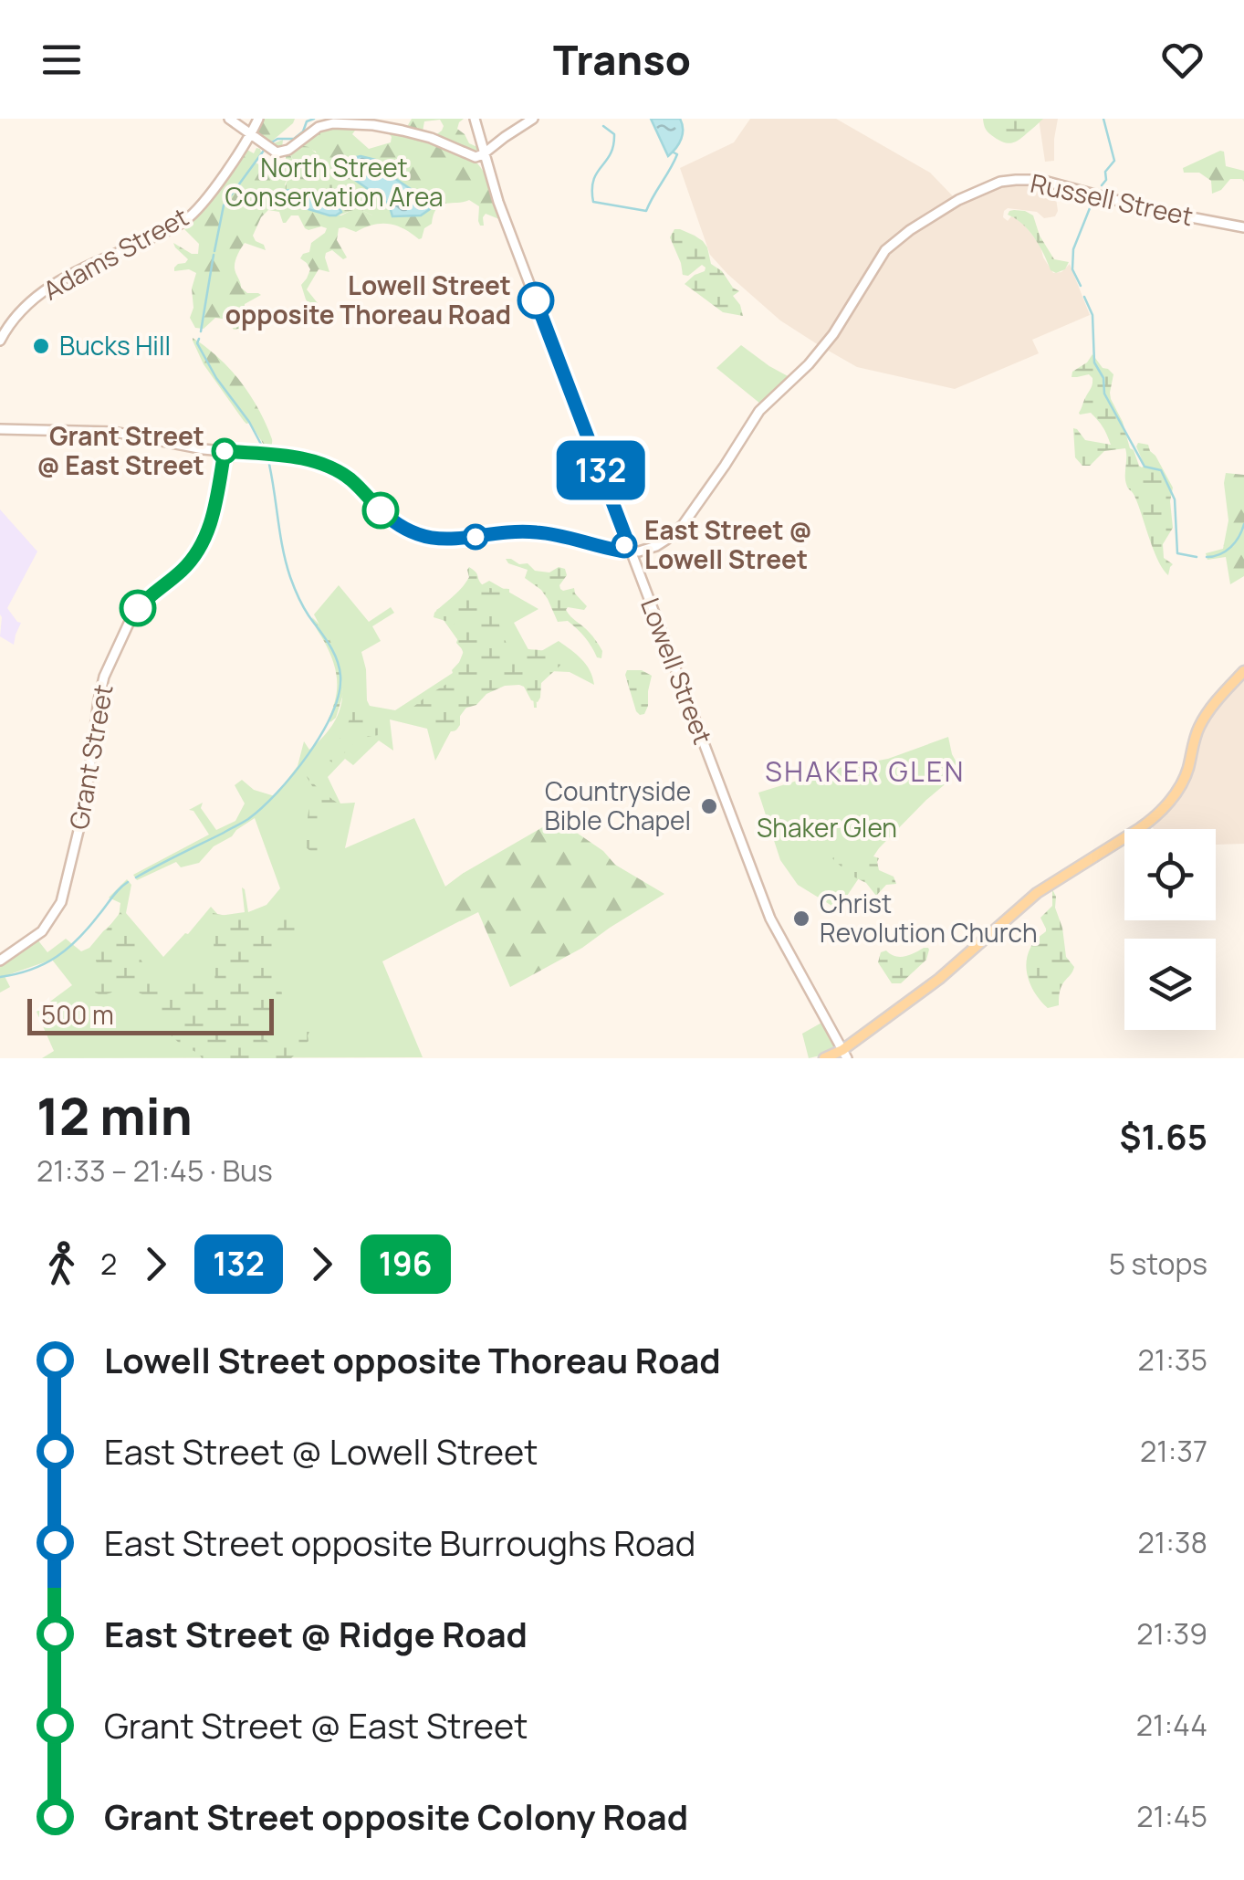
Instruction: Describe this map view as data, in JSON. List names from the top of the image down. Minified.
{"streets":{"street":["Russell Street","Adams Street","Lowell Street","Grant Street"]},"crossings":[["Russell Street","Lowell Street"]],"districts":["SHAKER GLEN"],"parks":["North Street Conservation Area","Shaker Glen"],"places":["Lowell Street opposite Thoreau Road","Bucks Hill","Grant Street @ East Street","East Street @ Lowell Street","Countryside Bible Chapel","Christ Revolution Church"],"lines":["bus line 132","bus line 196"],"scale_bar":"500 m","page":{"header":"Transo","on_map":"132","scale":"500 m","heading":["12 min","21:33 – 21:45 · Bus","$1.65"],"legs":["2","132","196","5 stops"],"list":[{"name":"Lowell Street opposite Thoreau Road","value":"21:35"},{"name":"East Street @ Lowell Street","value":"21:37"},{"name":"East Street opposite Burroughs Road","value":"21:38"},{"name":"East Street @ Ridge Road","value":"21:39"},{"name":"Grant Street @ East Street","value":"21:44"},{"name":"Grant Street opposite Colony Road","value":"21:45"}]}}
